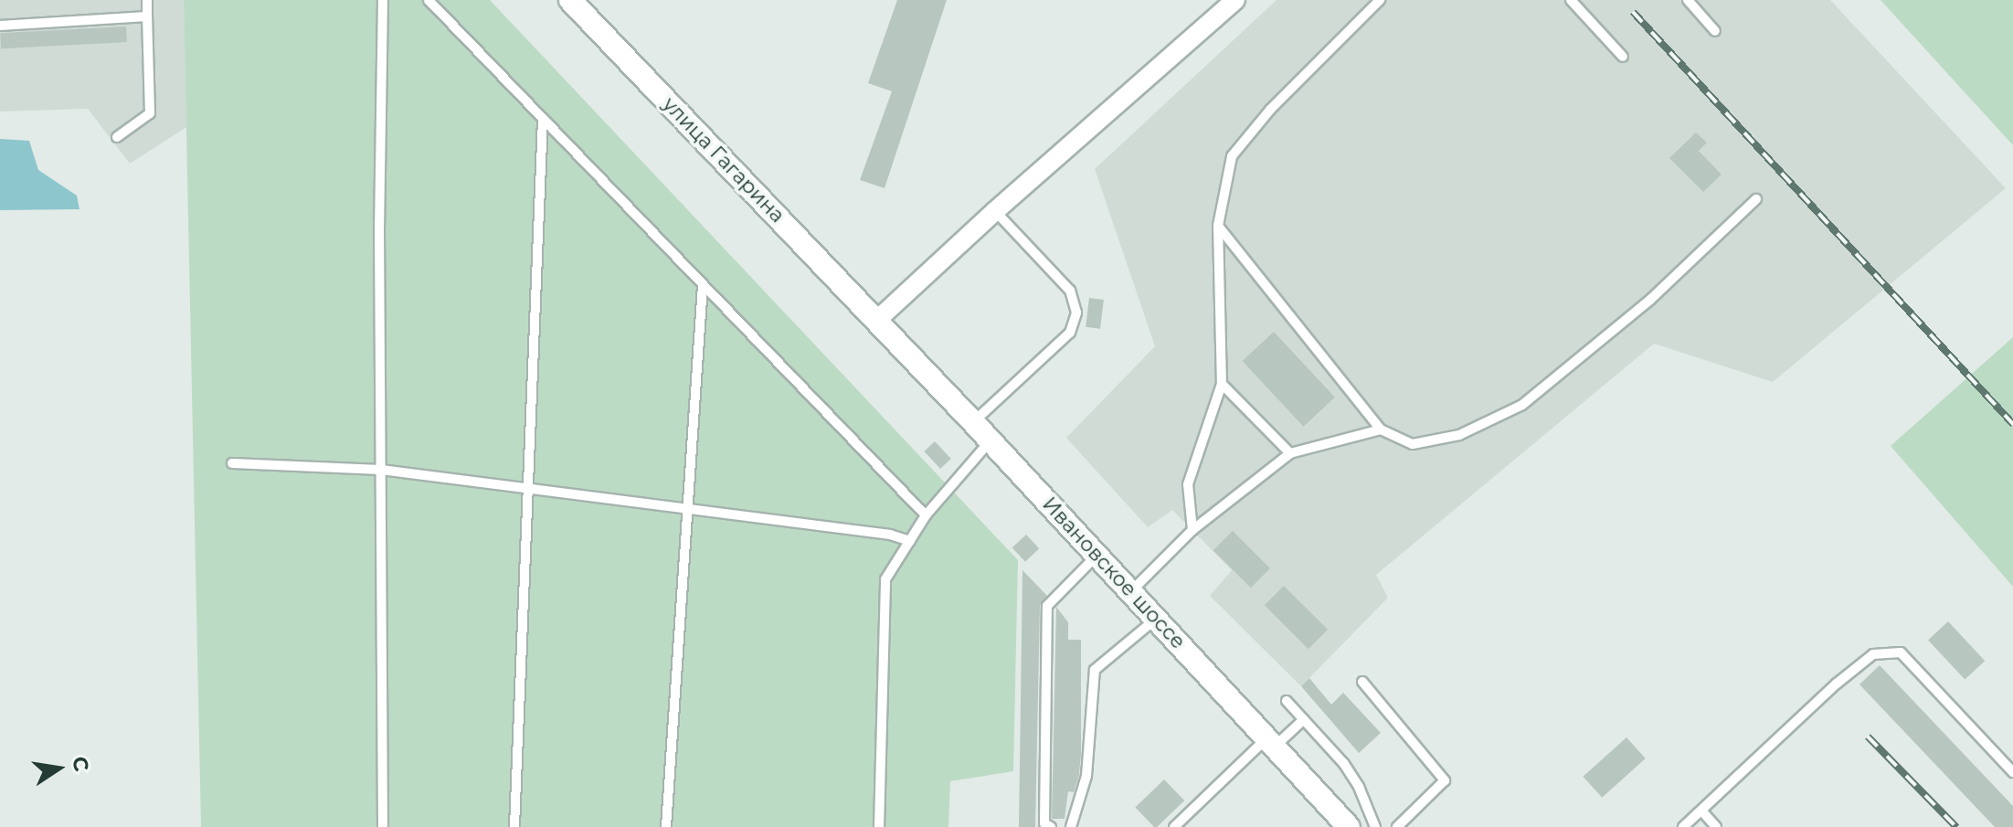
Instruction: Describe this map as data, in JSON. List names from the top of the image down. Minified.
{"streets":{"street":["улица Гагарина","Ивановское шоссе"]},"crossings":[["улица Гагарина","Ивановское шоссе"]],"north":"right"}
